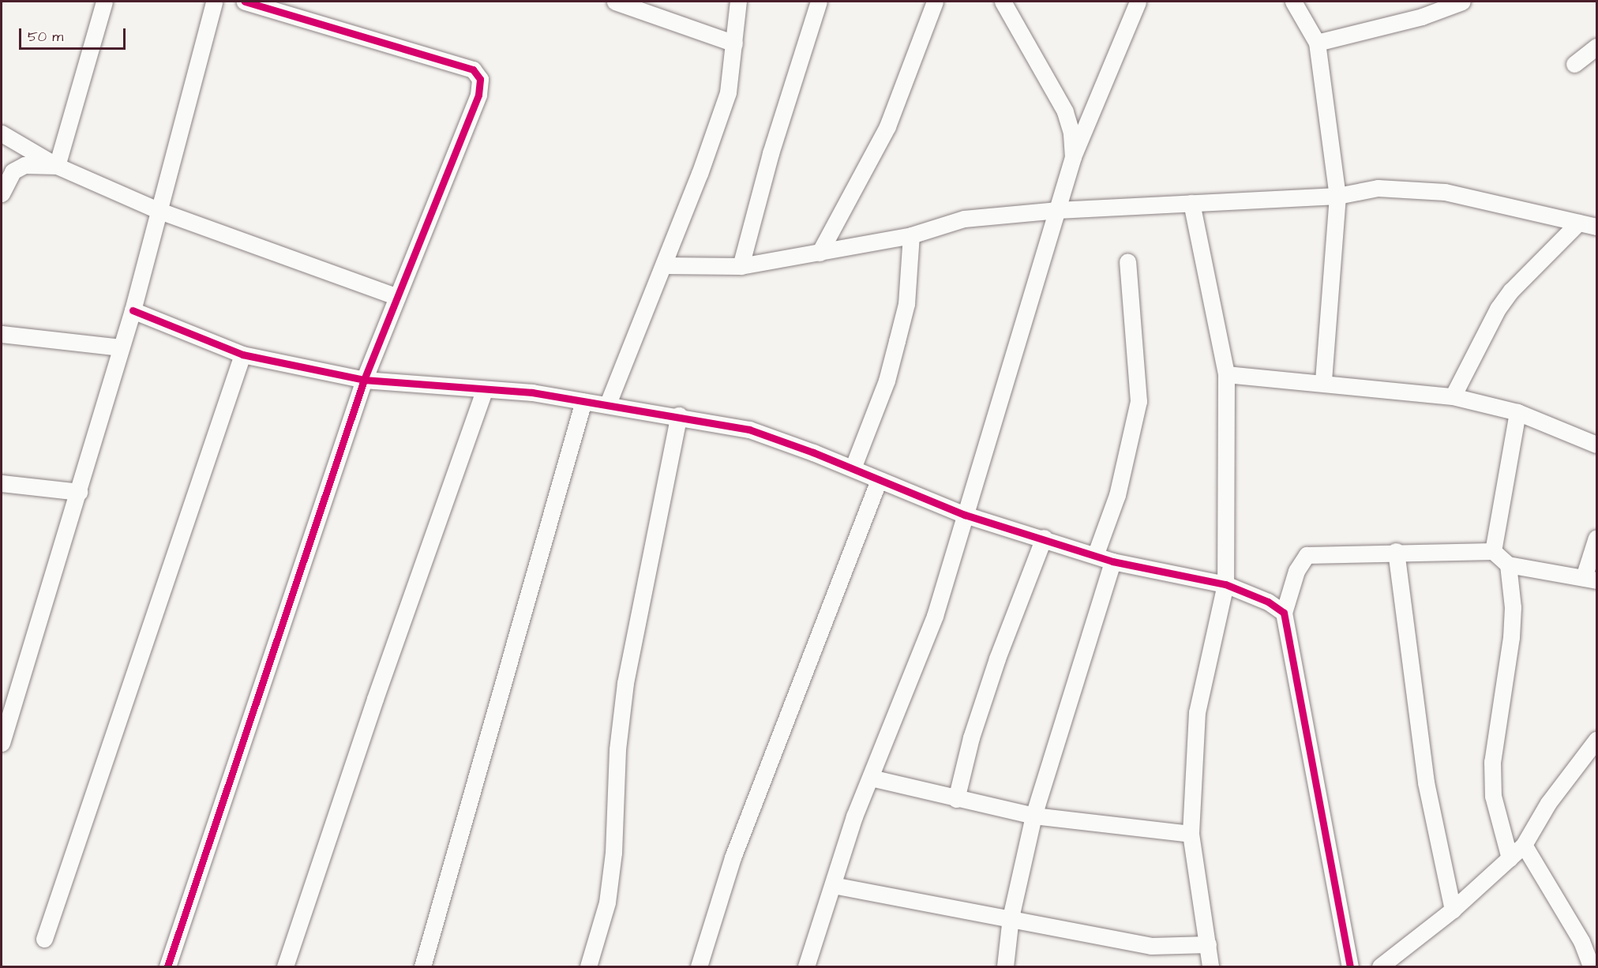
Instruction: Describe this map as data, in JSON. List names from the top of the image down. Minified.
{"scale_bar":"50 m"}
